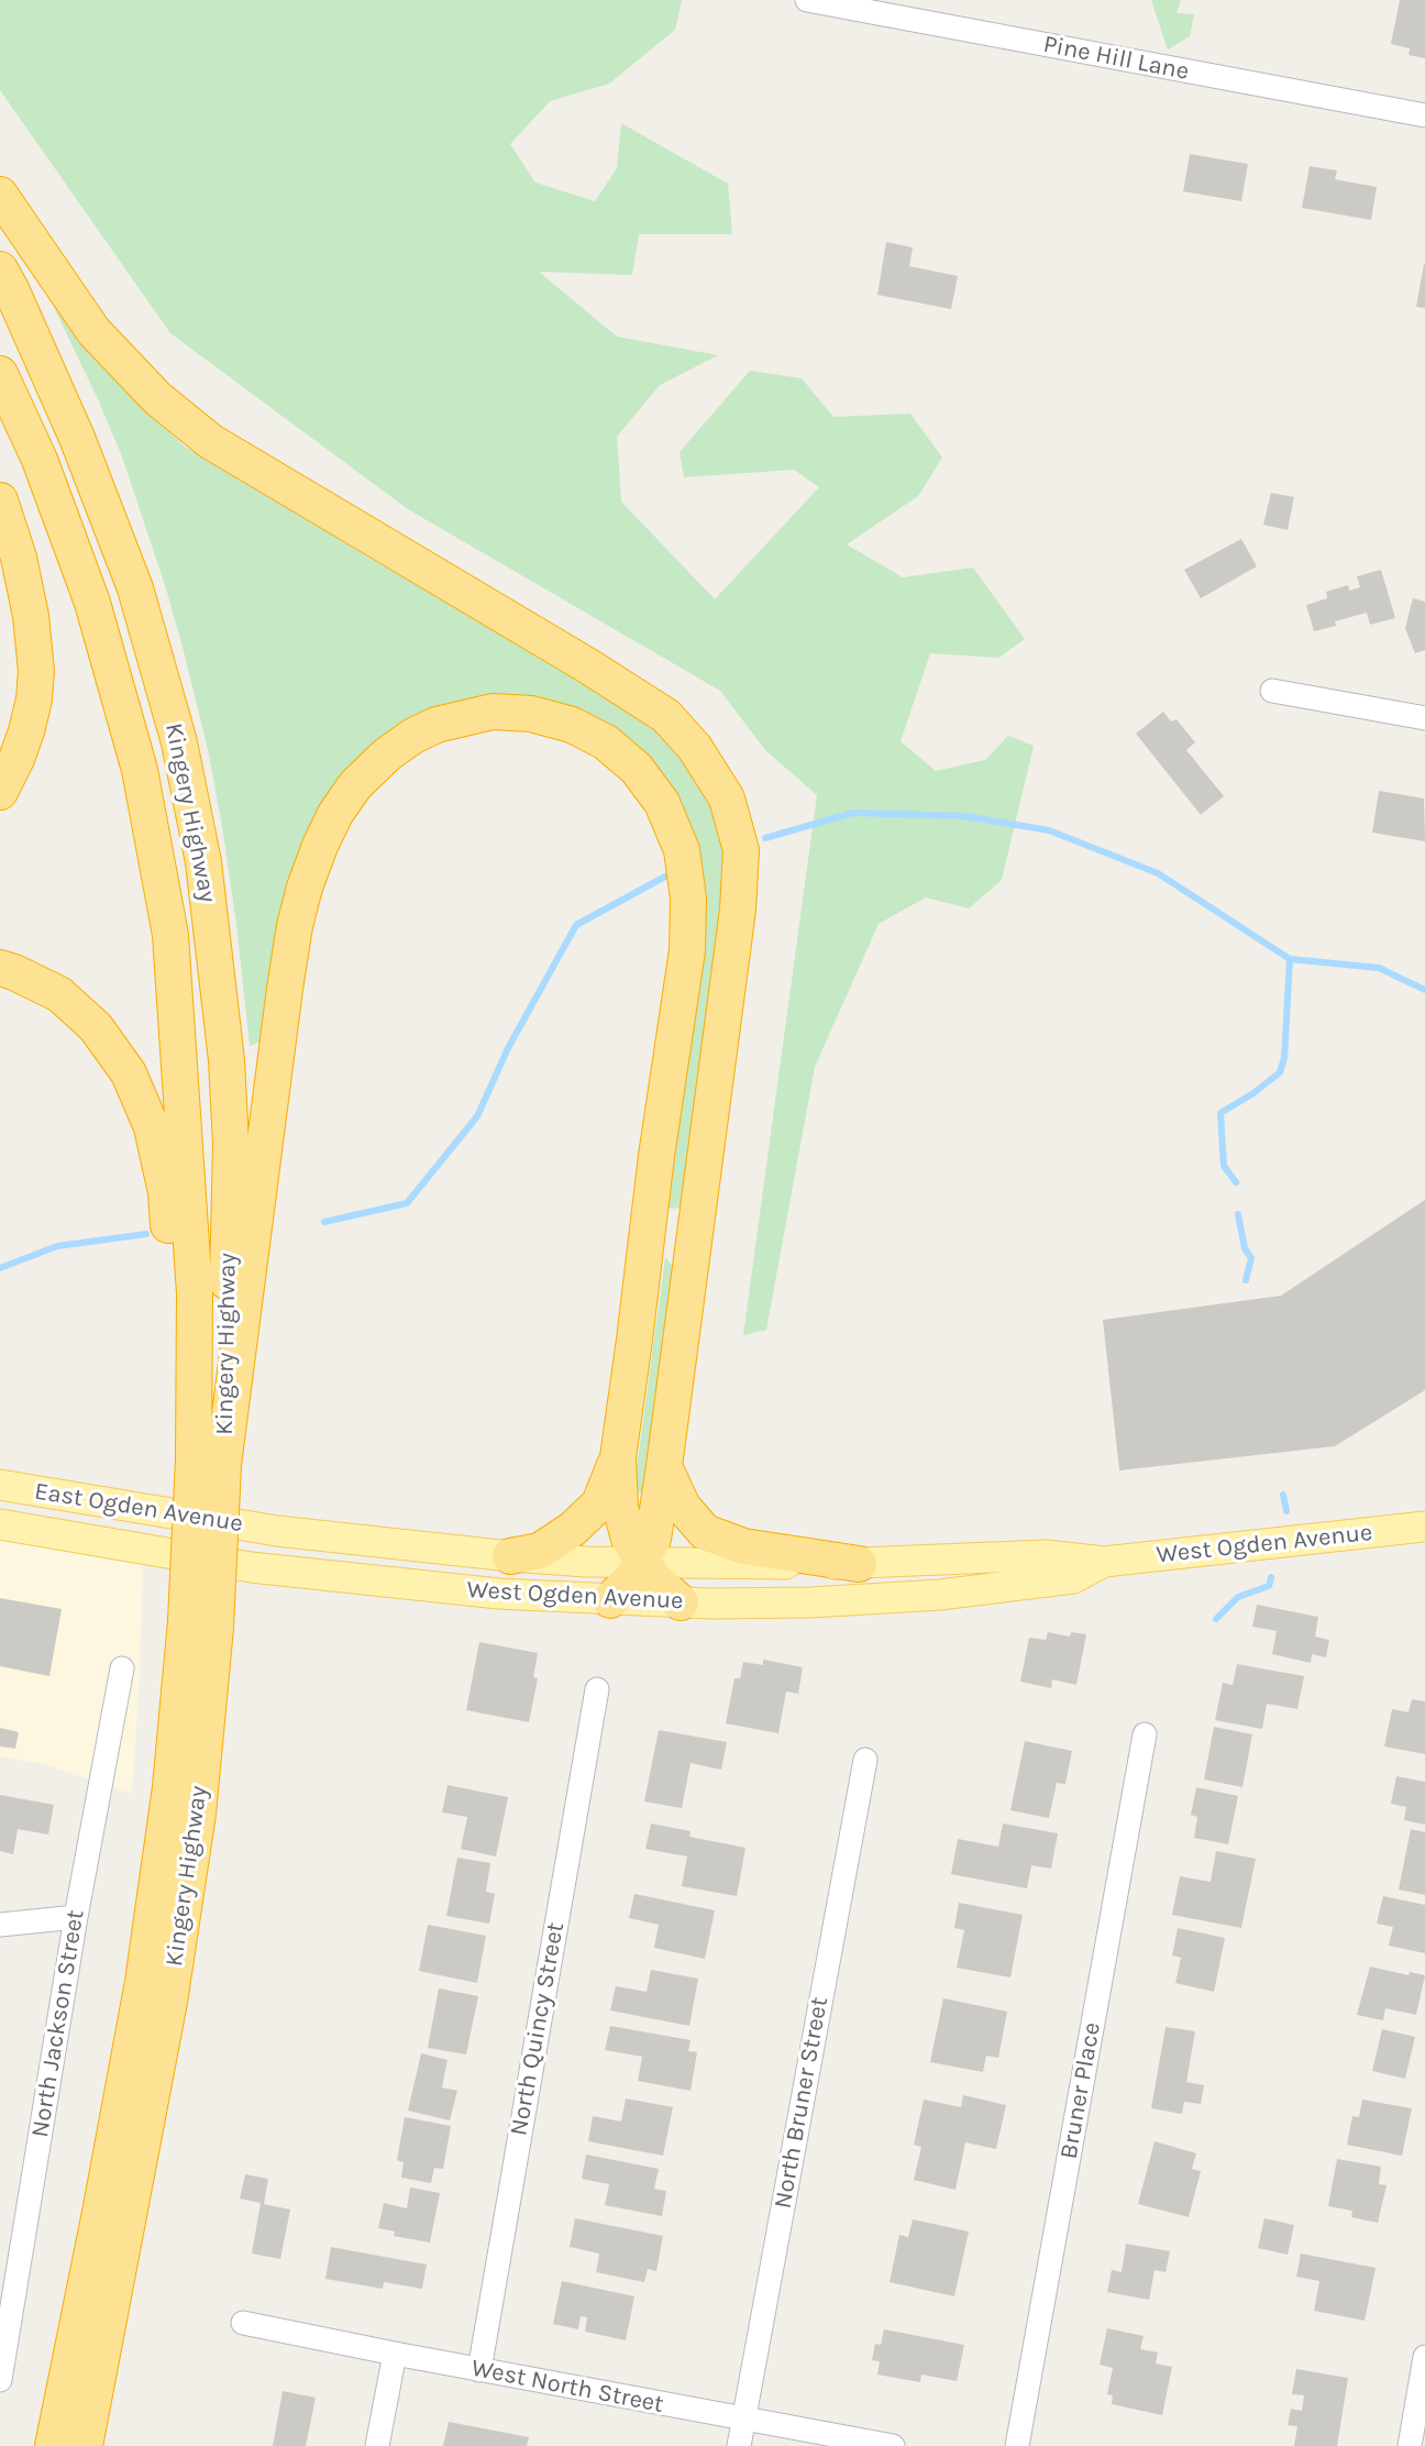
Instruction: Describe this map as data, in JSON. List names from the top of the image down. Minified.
{"streets":{"highway":["Kingery Highway"],"main road":["East Ogden Avenue","West Ogden Avenue"],"street":["Pine Hill Lane","North Jackson Street","North Quincy Street","Bruner Place","North Bruner Street","West North Street"]},"crossings":[["East Ogden Avenue","West Ogden Avenue"],["North Quincy Street","West North Street"],["North Bruner Street","West North Street"]]}
